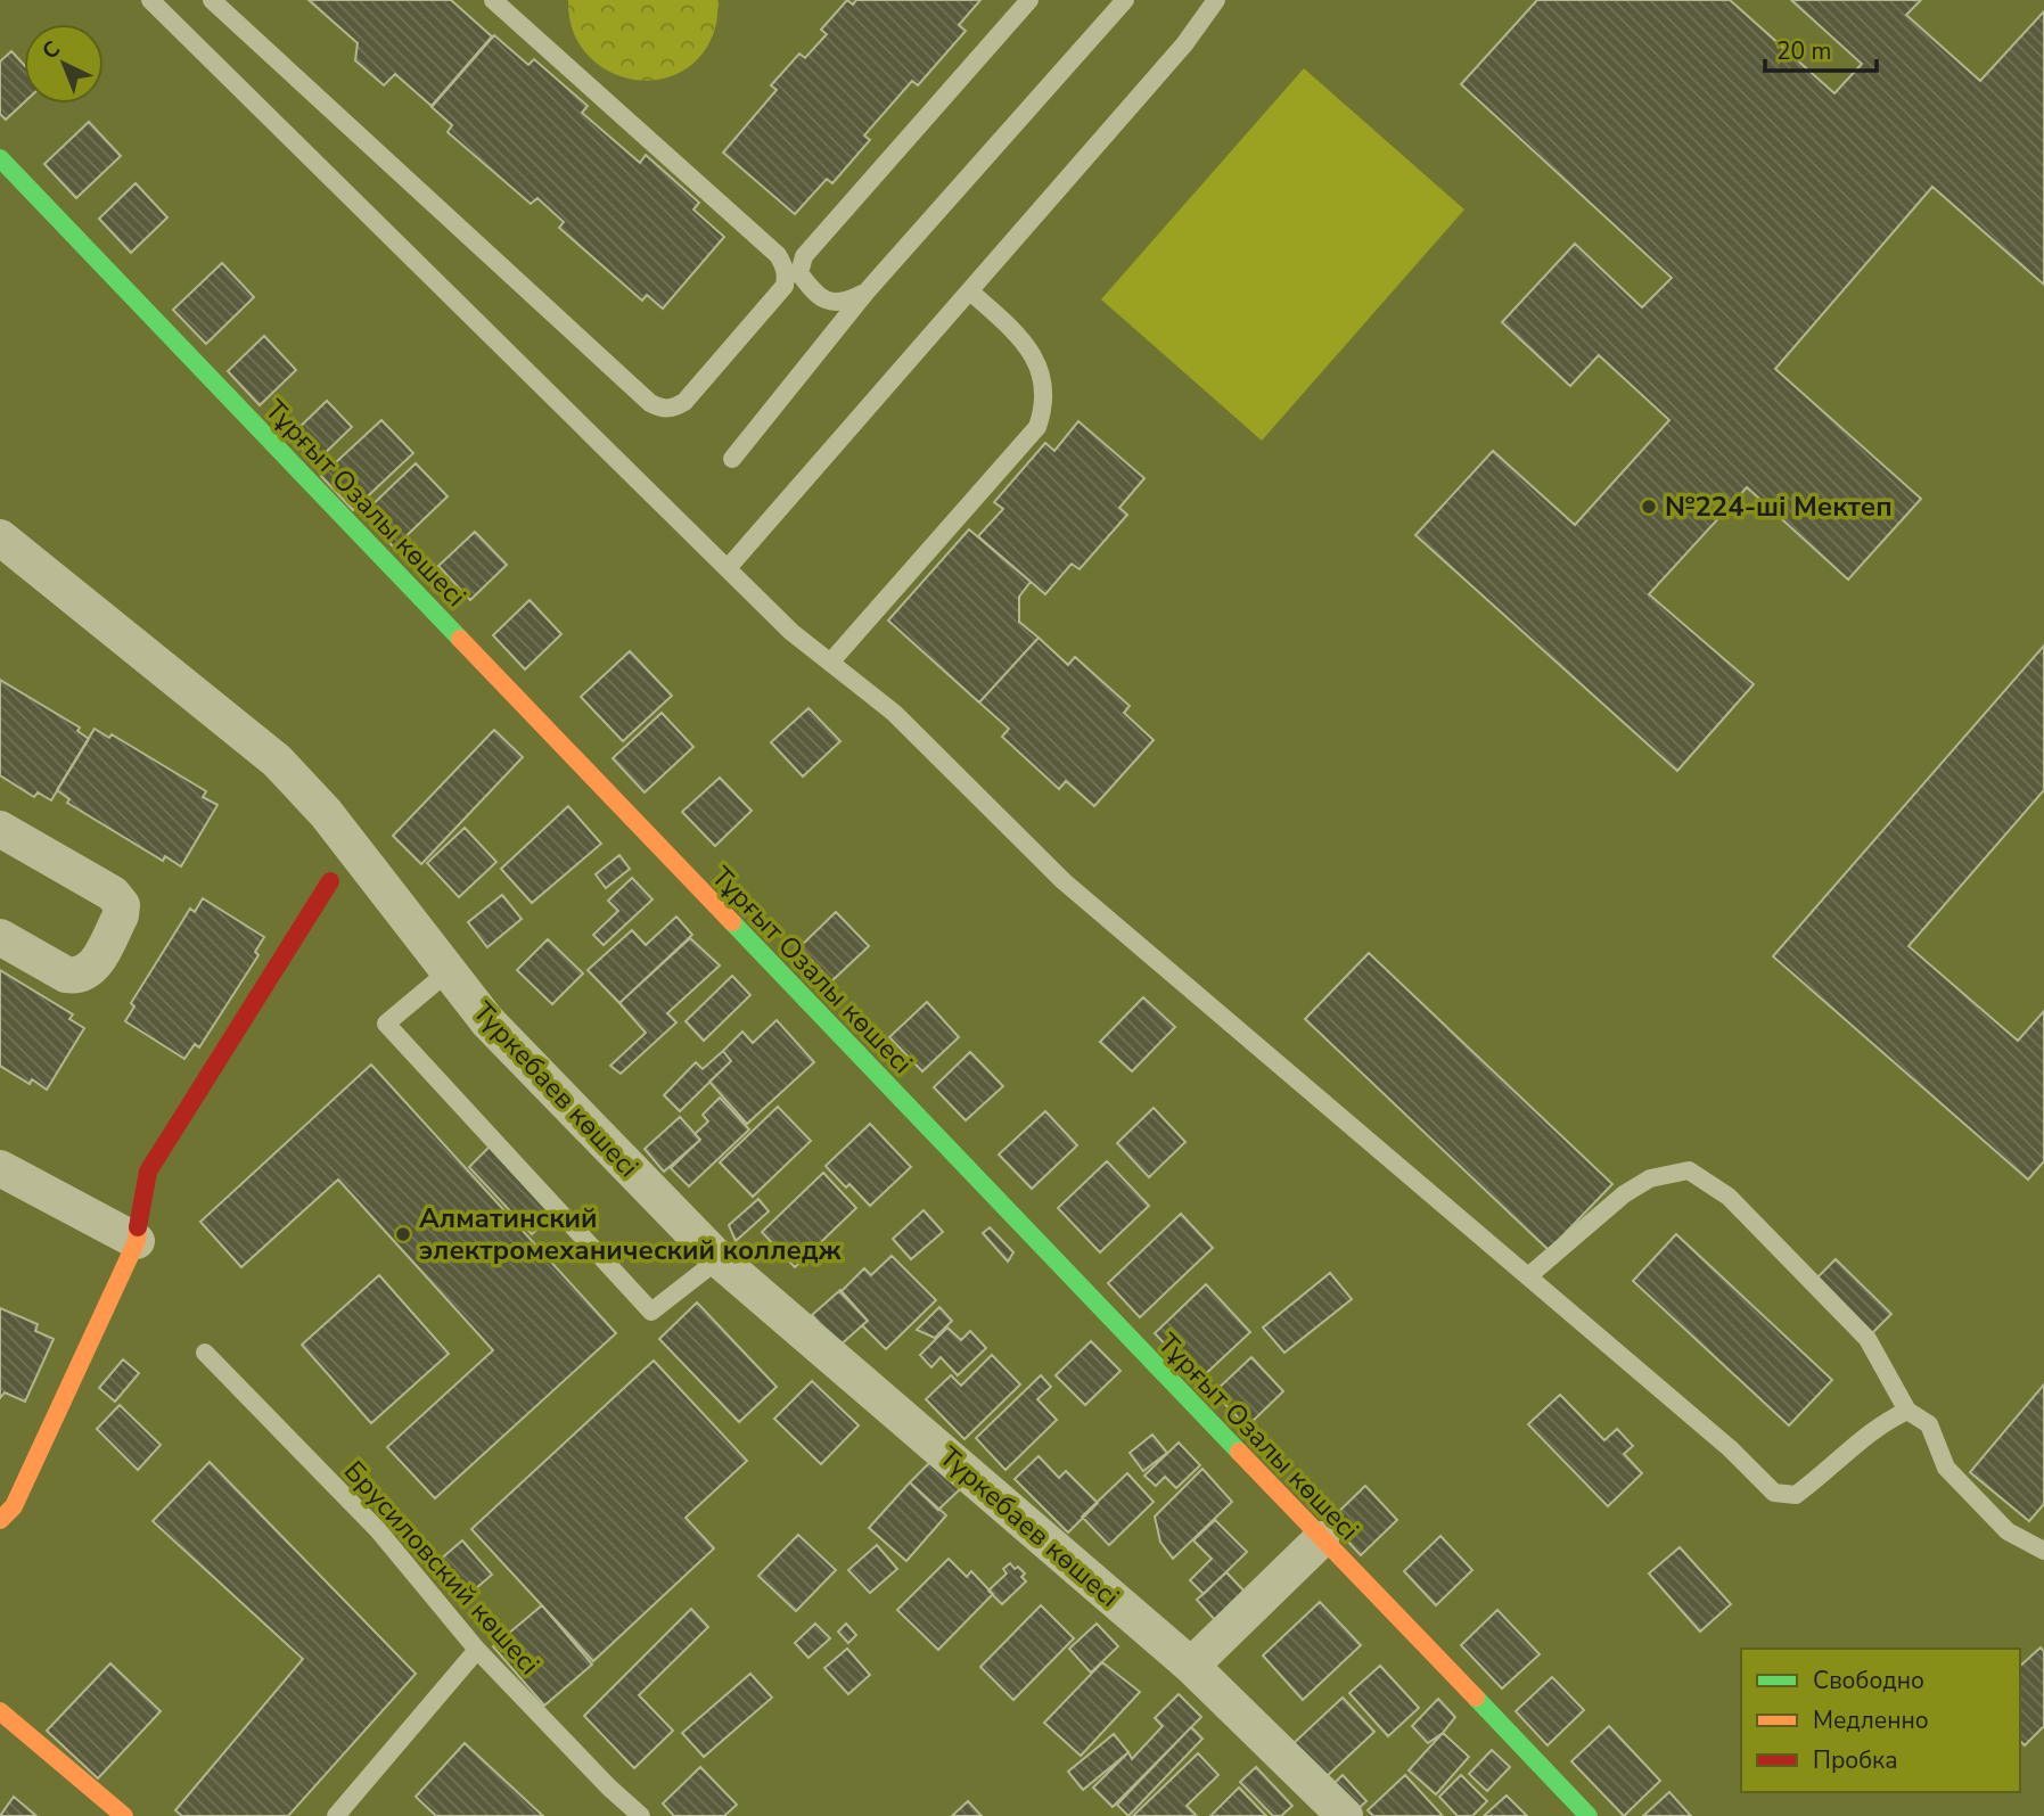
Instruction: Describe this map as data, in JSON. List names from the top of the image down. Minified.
{"streets":{"street":["Тұрғыт Озалы көшесі","Түркебаев көшесі"],"lane":["Брусиловский көшесі"]},"places":["№224-ші Мектеп","Алматинский электромеханический колледж"],"legend":["Свободно","Медленно","Пробка"],"scale_bar":"20 m","north":"top left"}
